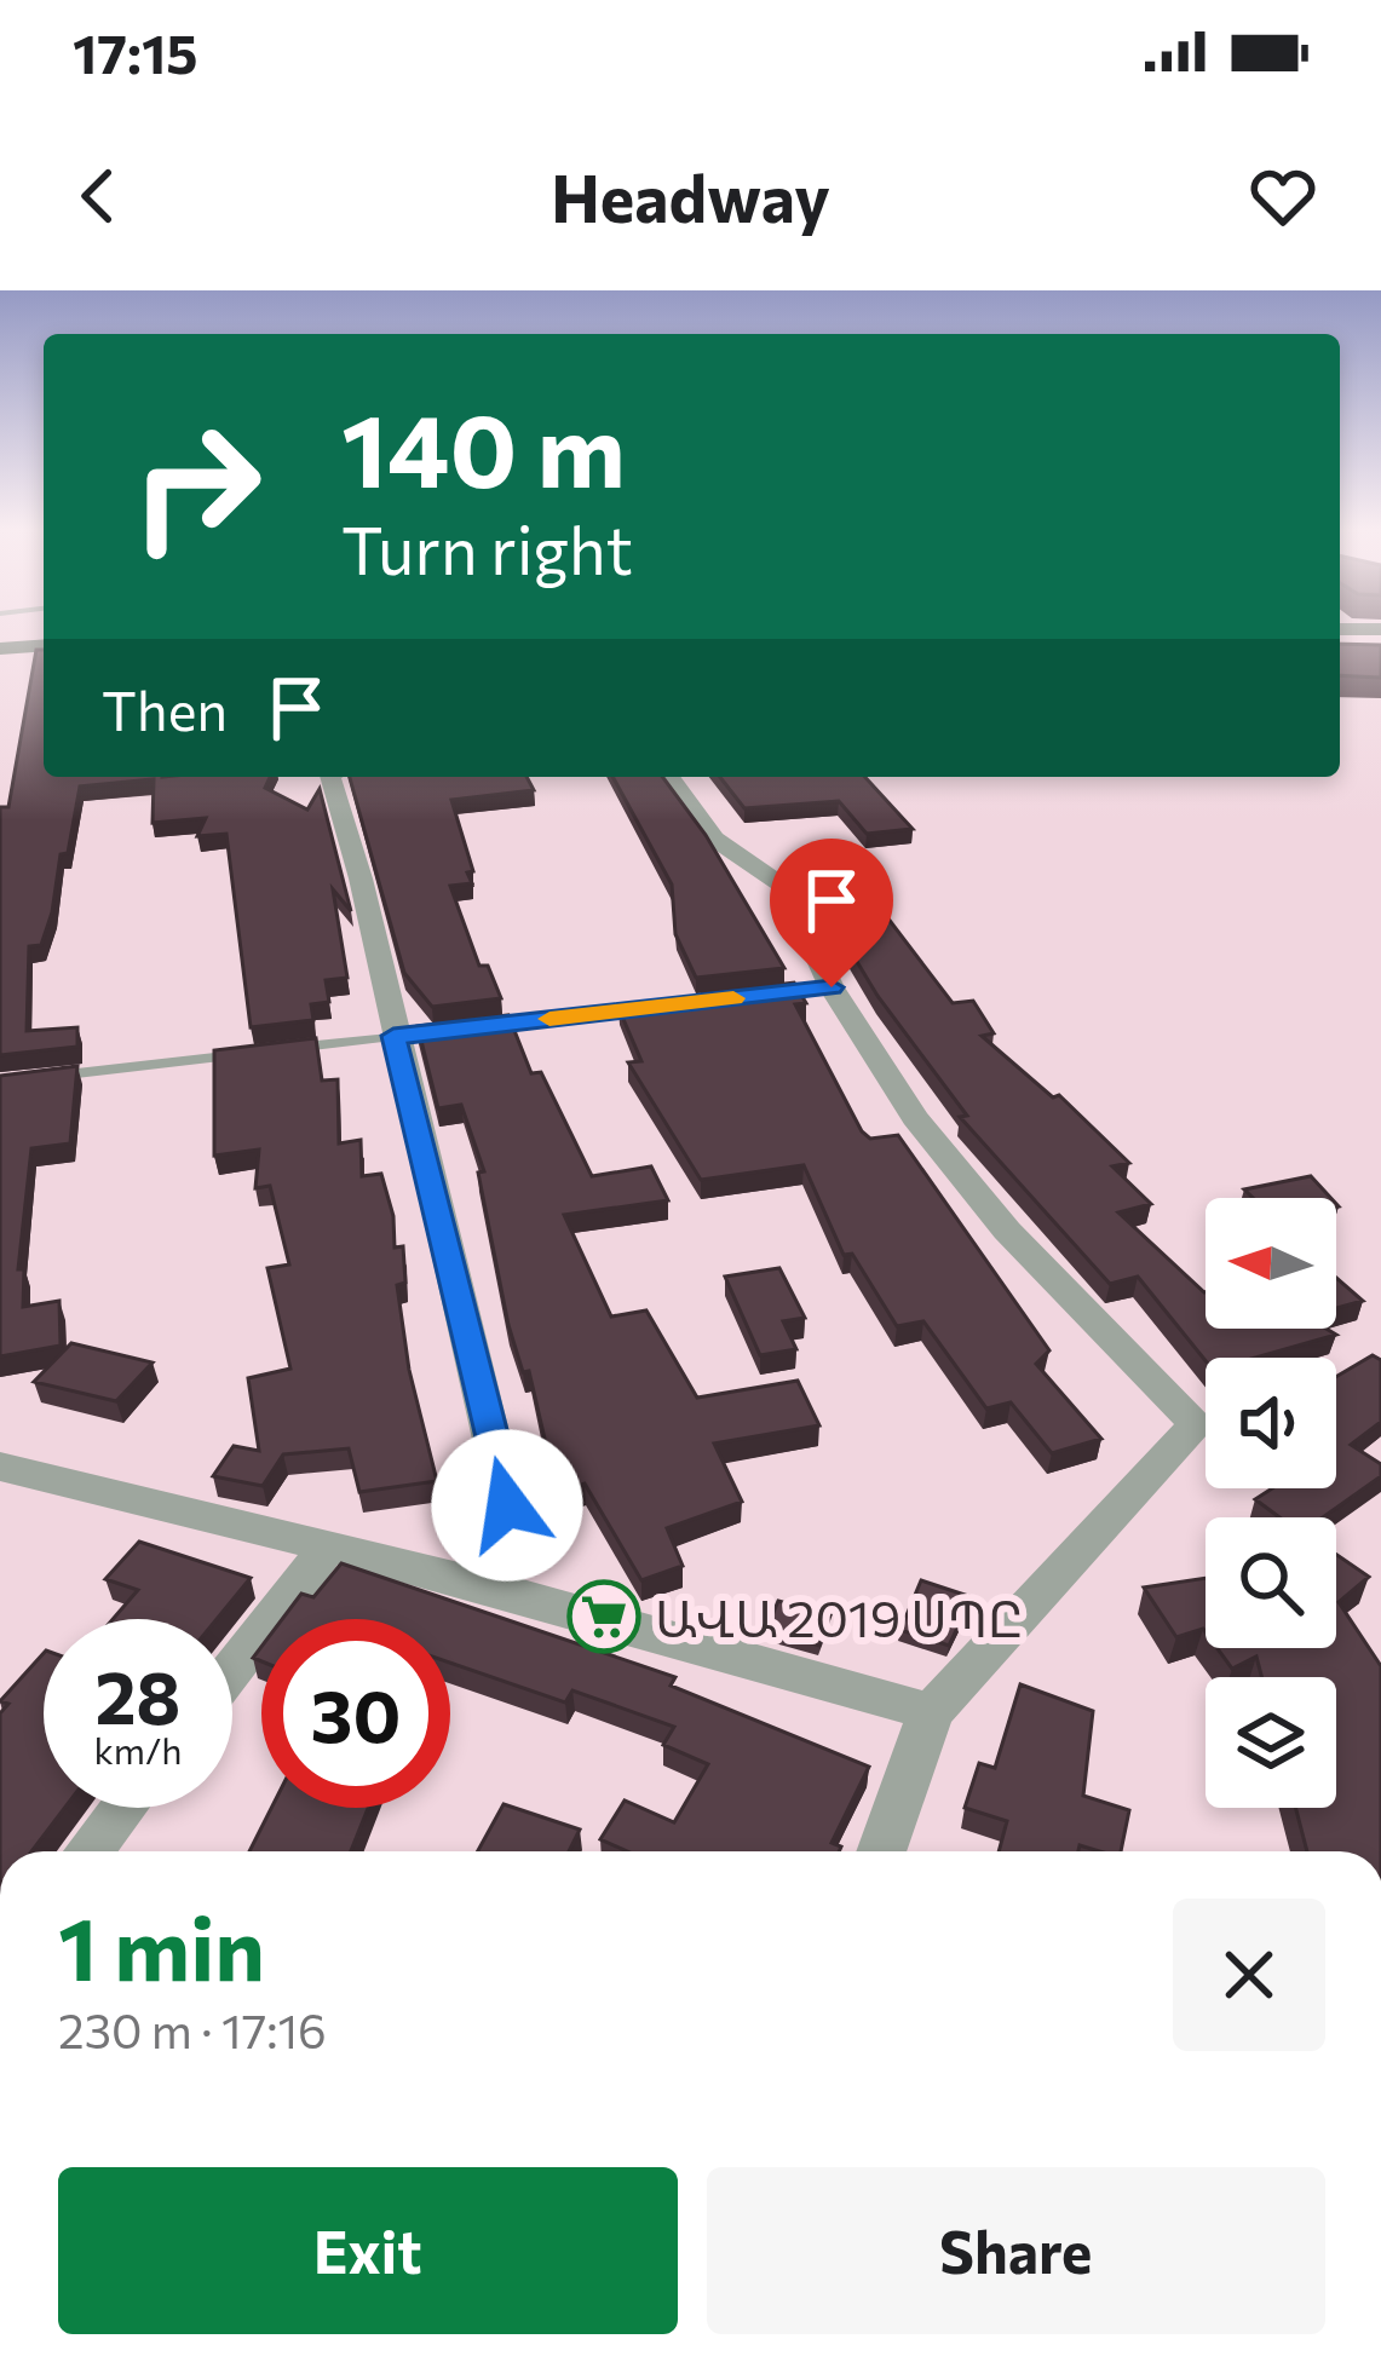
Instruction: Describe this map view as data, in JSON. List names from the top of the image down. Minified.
{"places":{"supermarket":["ԱՎԱ 2019 ՍՊԸ"]},"north":"left","page":{"status":"17:15","header":"Headway","turn":["140 m","Turn right"],"then":"Then","speed":"28 km/h","limit":"30","heading":["1 min","230 m · 17:16"],"buttons":["Exit","Share"]}}
